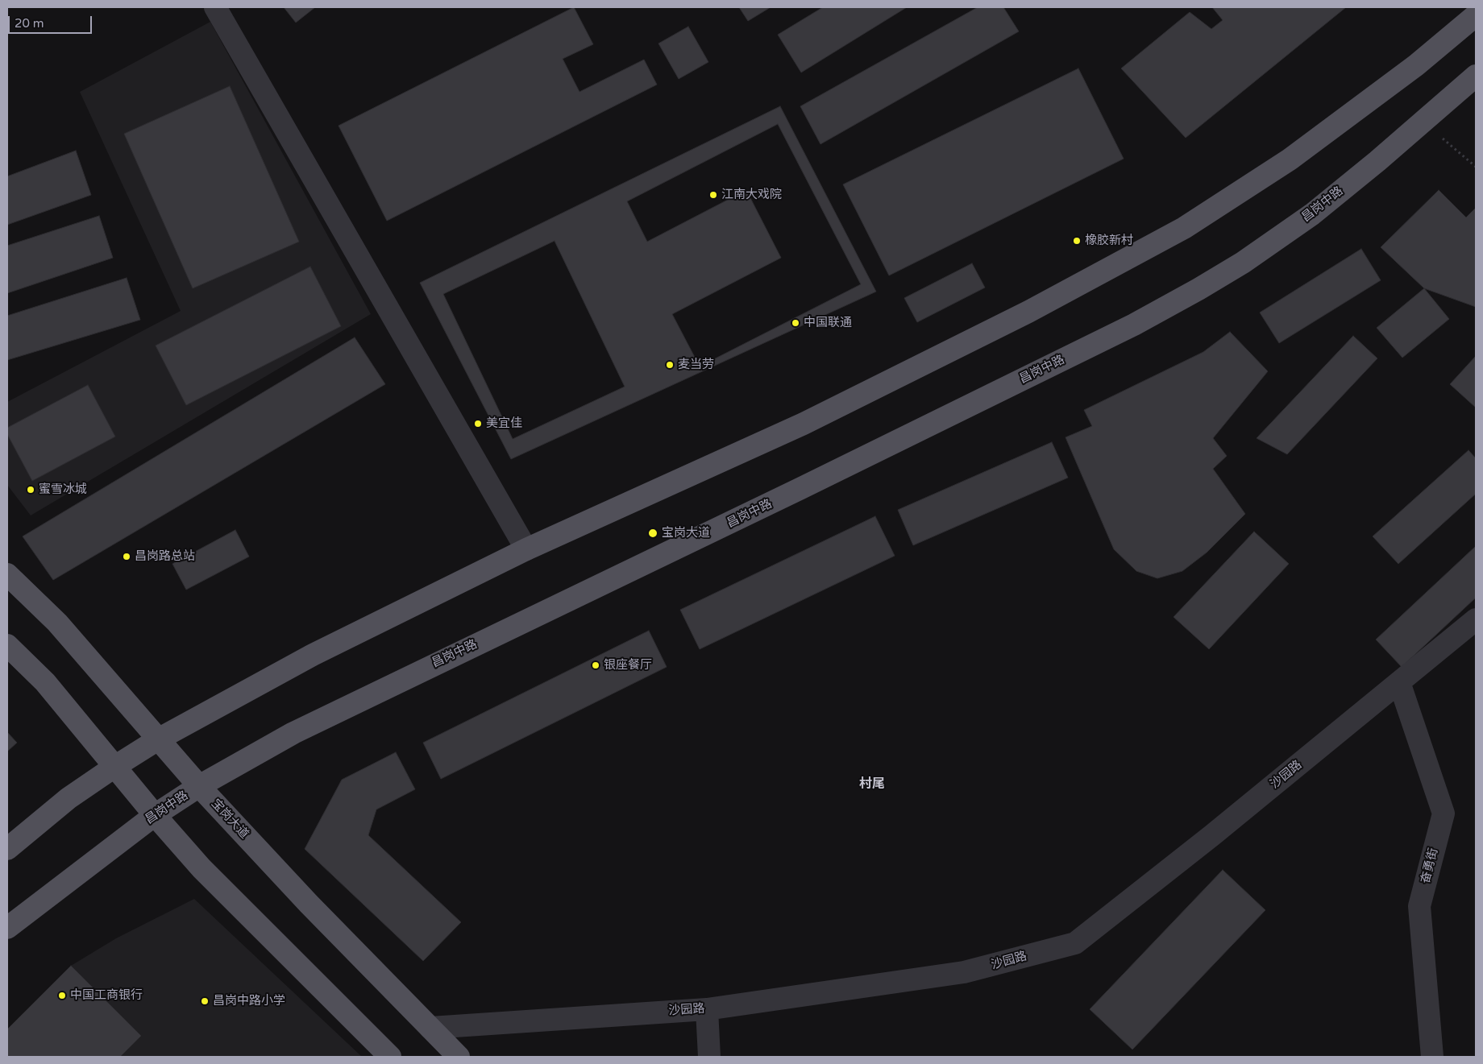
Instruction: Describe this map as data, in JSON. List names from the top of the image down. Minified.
{"streets":{"main road":["昌岗中路","宝岗大道"],"street":["沙园路","奋勇街"]},"crossings":[["昌岗中路","宝岗大道"],["沙园路","宝岗大道"],["沙园路","奋勇街"]],"districts":["村尾"],"places":["江南大戏院","橡胶新村","中国联通","麦当劳","美宜佳","蜜雪冰城","宝岗大道","昌岗路总站","银座餐厅","中国工商银行","昌岗中路小学"],"scale_bar":"20 m"}
